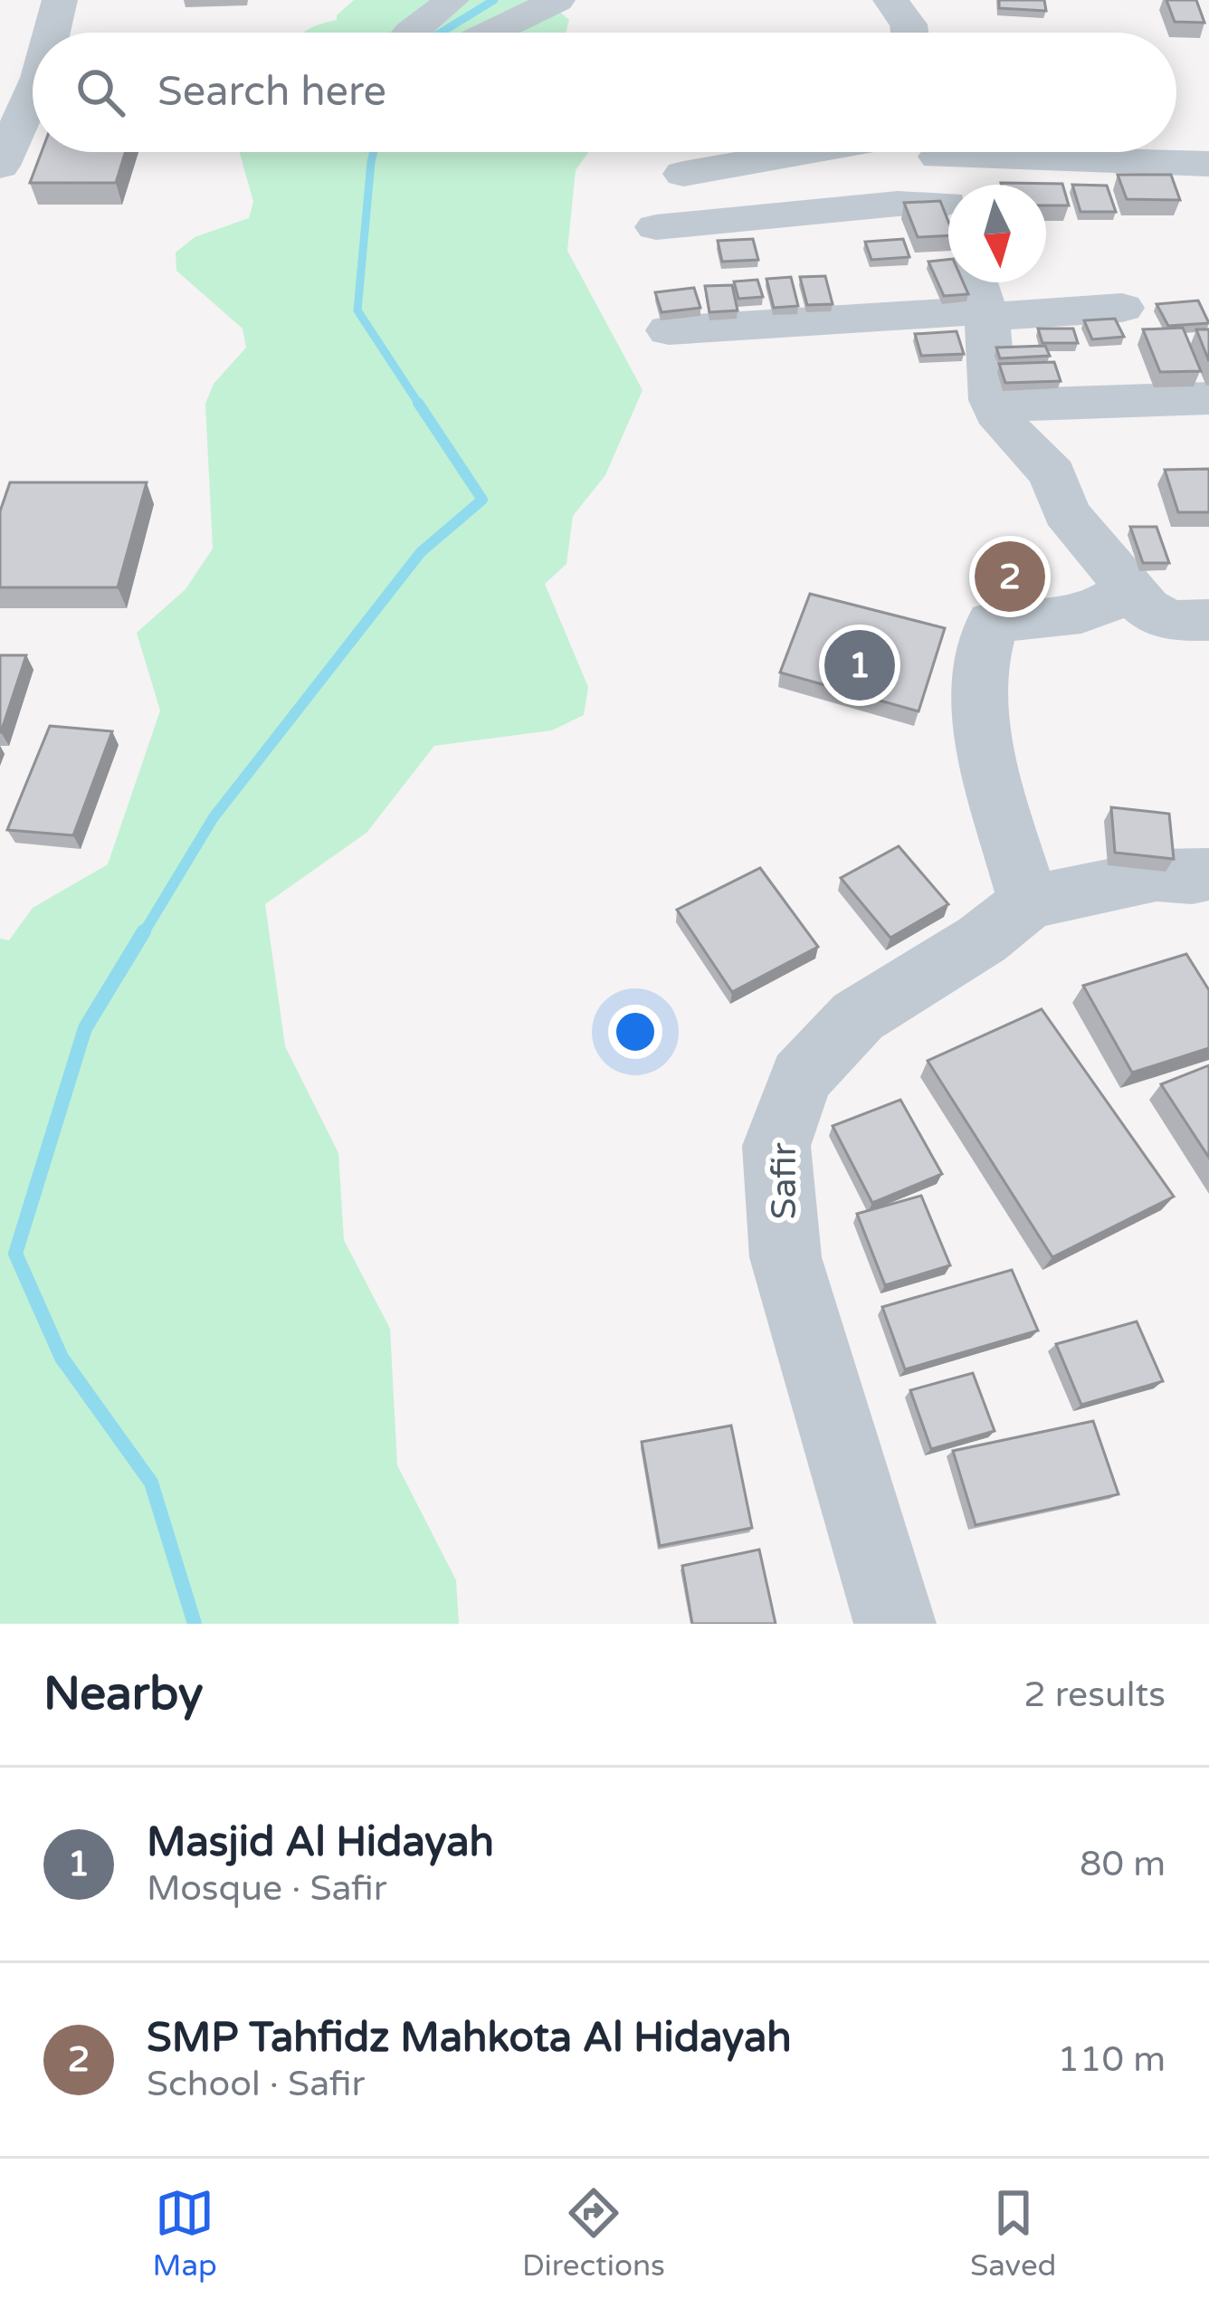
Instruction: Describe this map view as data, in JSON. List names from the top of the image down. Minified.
{"streets":{"street":["Safir"]},"north":"bottom","page":{"search":"Search here","pins":["2","1"],"heading":["Nearby","2 results"],"list":[{"mark":"1","name":"Masjid Al Hidayah","note":"Mosque · Safir","value":"80 m"},{"mark":"2","name":"SMP Tahfidz Mahkota Al Hidayah","note":"School · Safir","value":"110 m"}],"nav":["Map","Directions","Saved"]}}
